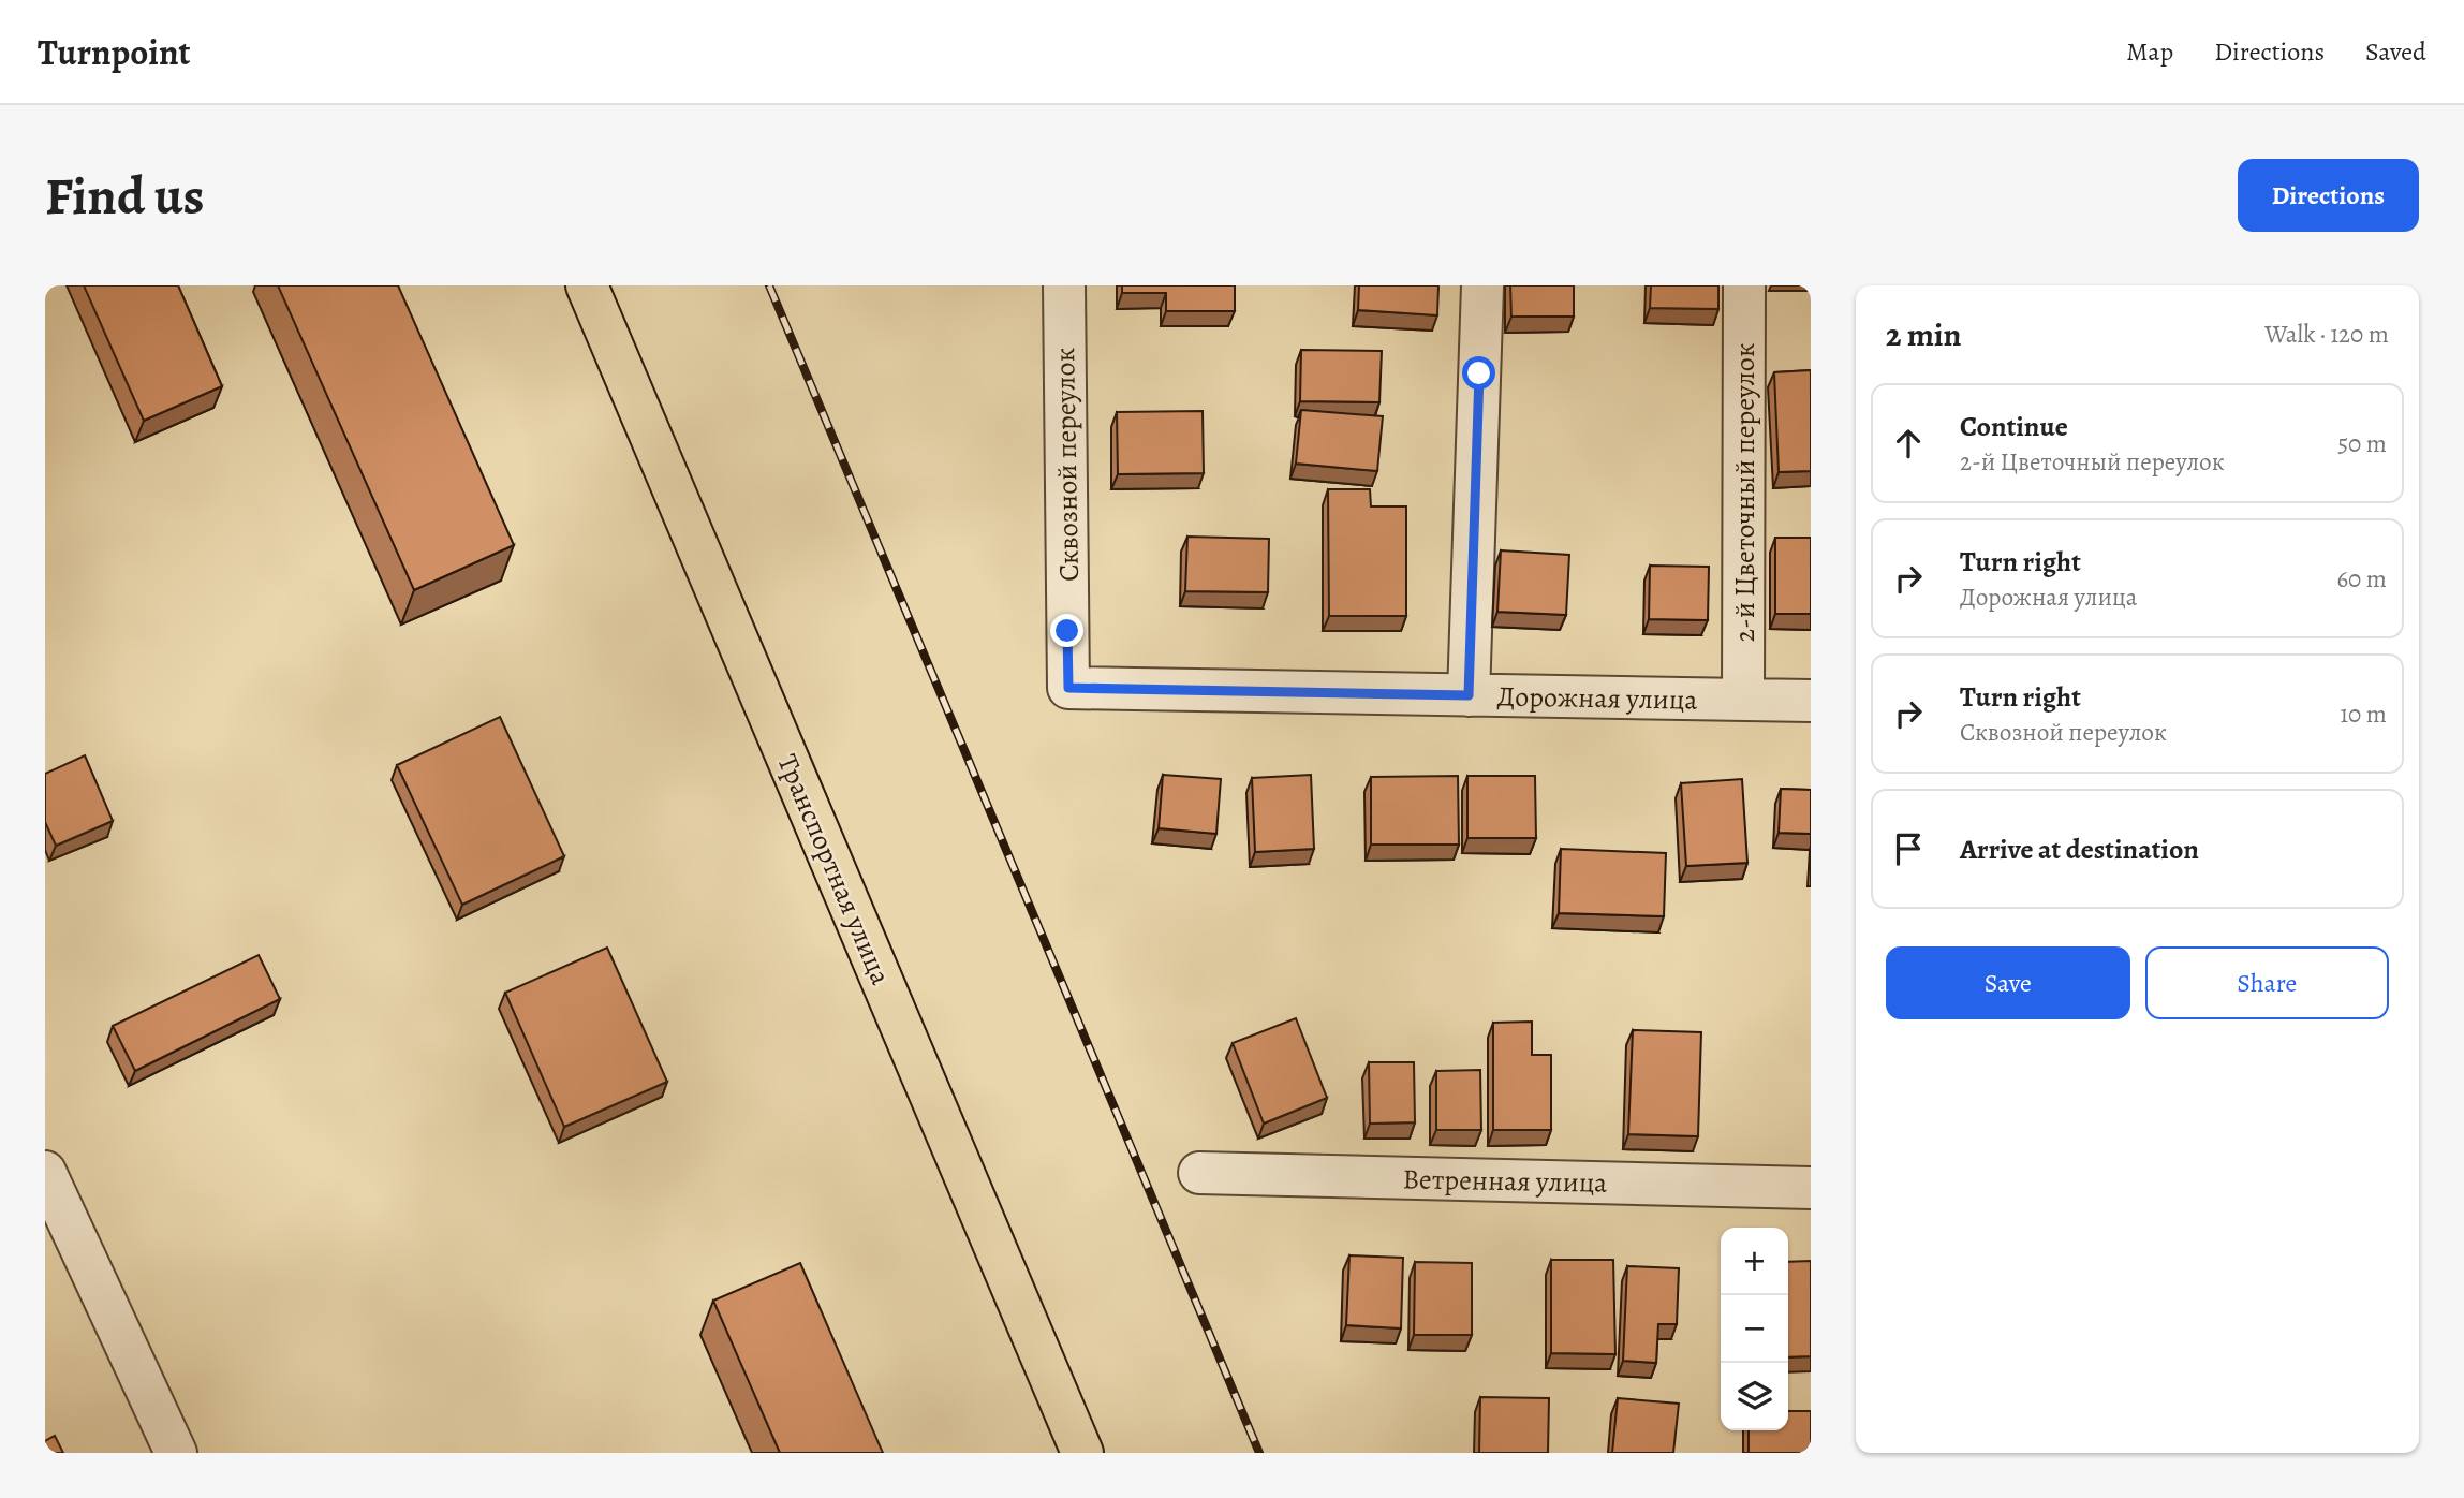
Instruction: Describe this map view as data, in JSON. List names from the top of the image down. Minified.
{"streets":{"main road":["Транспортная улица"],"street":["Сквозной переулок","2-й Цветочный переулок","Дорожная улица","Ветренная улица"]},"crossings":[["Сквозной переулок","Дорожная улица"],["2-й Цветочный переулок","Дорожная улица"]],"page":{"header":"Turnpoint","nav":["Map","Directions","Saved"],"buttons":["Directions",["Save","Share"]],"title":"Find us","heading":["2 min","Walk · 120 m"],"list":[["Continue","2-й Цветочный переулок","50 m"],["Turn right","Дорожная улица","60 m"],["Turn right","Сквозной переулок","10 m"],"Arrive at destination"],"map_buttons":["+","−"]}}
